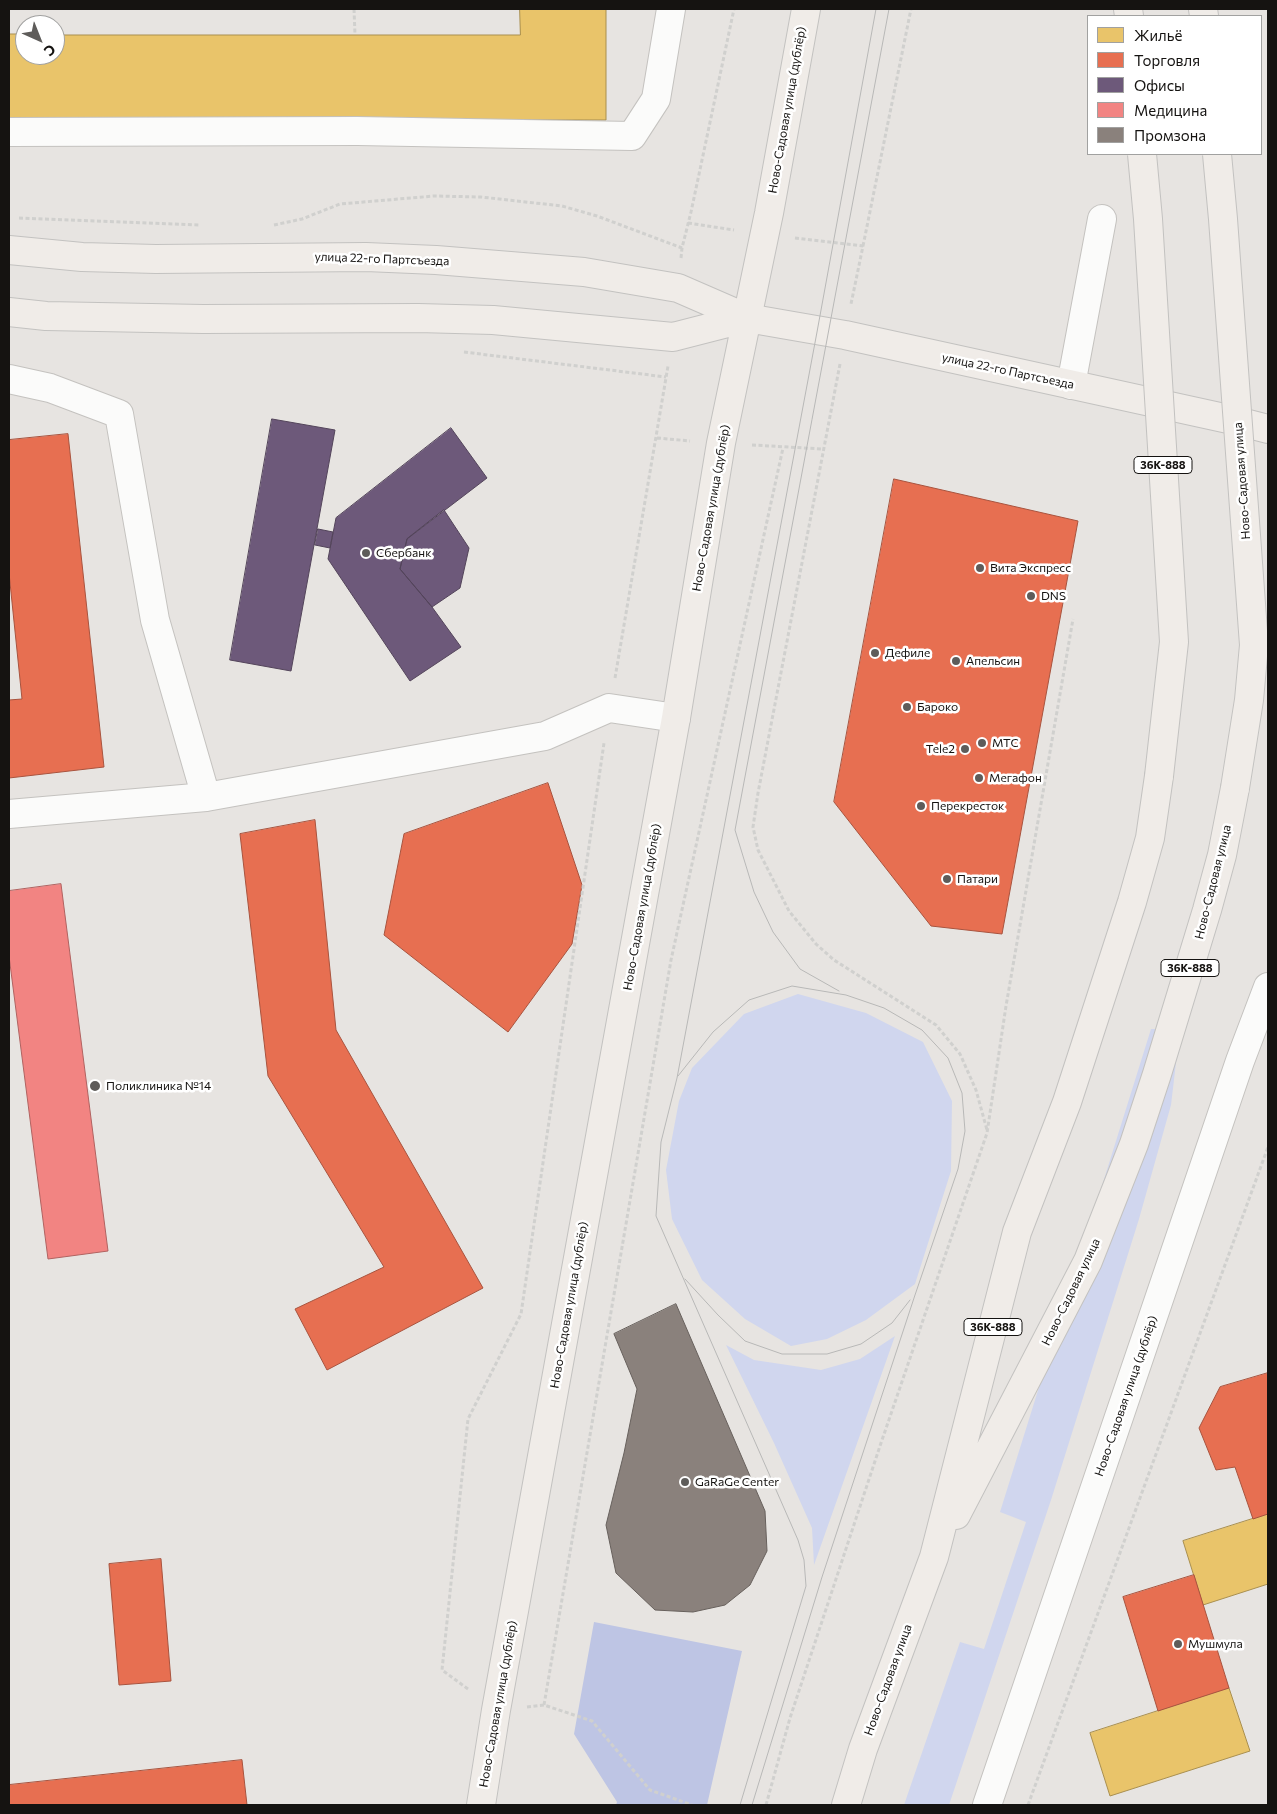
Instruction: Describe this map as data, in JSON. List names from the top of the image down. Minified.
{"streets":{"main road":["Ново-Садовая улица (дублёр)","улица 22-го Партсъезда","36К-888","Ново-Садовая улица"]},"crossings":[["Ново-Садовая улица (дублёр)","улица 22-го Партсъезда"]],"places":["Сбербанк","Вита Экспресс","DNS","Дефиле","Апельсин","Бароко","МТС","Tele2","Мегафон","Перекресток","Патари","Поликлиника №14","GaRaGe Center","Мушмула"],"legend":["Жильё","Торговля","Офисы","Медицина","Промзона"],"north":"bottom right"}
